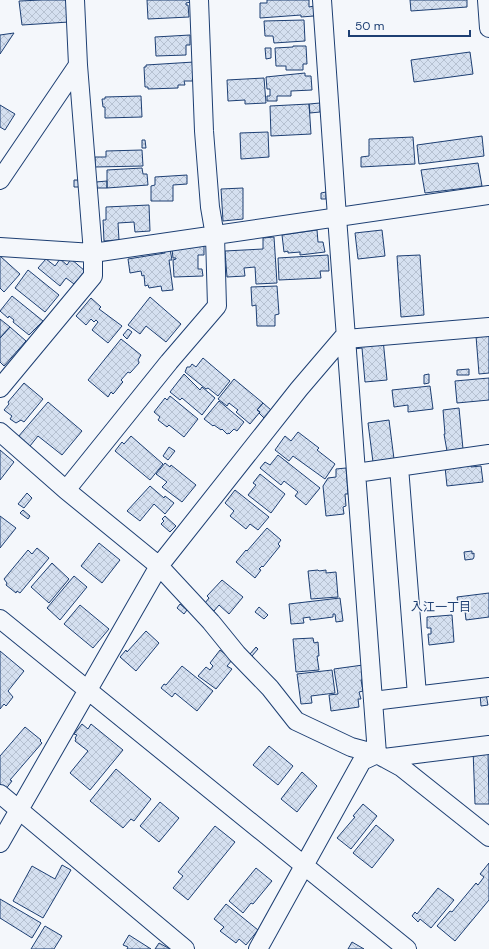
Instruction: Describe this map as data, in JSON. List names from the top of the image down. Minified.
{"districts":["入江一丁目"],"scale_bar":"50 m"}
